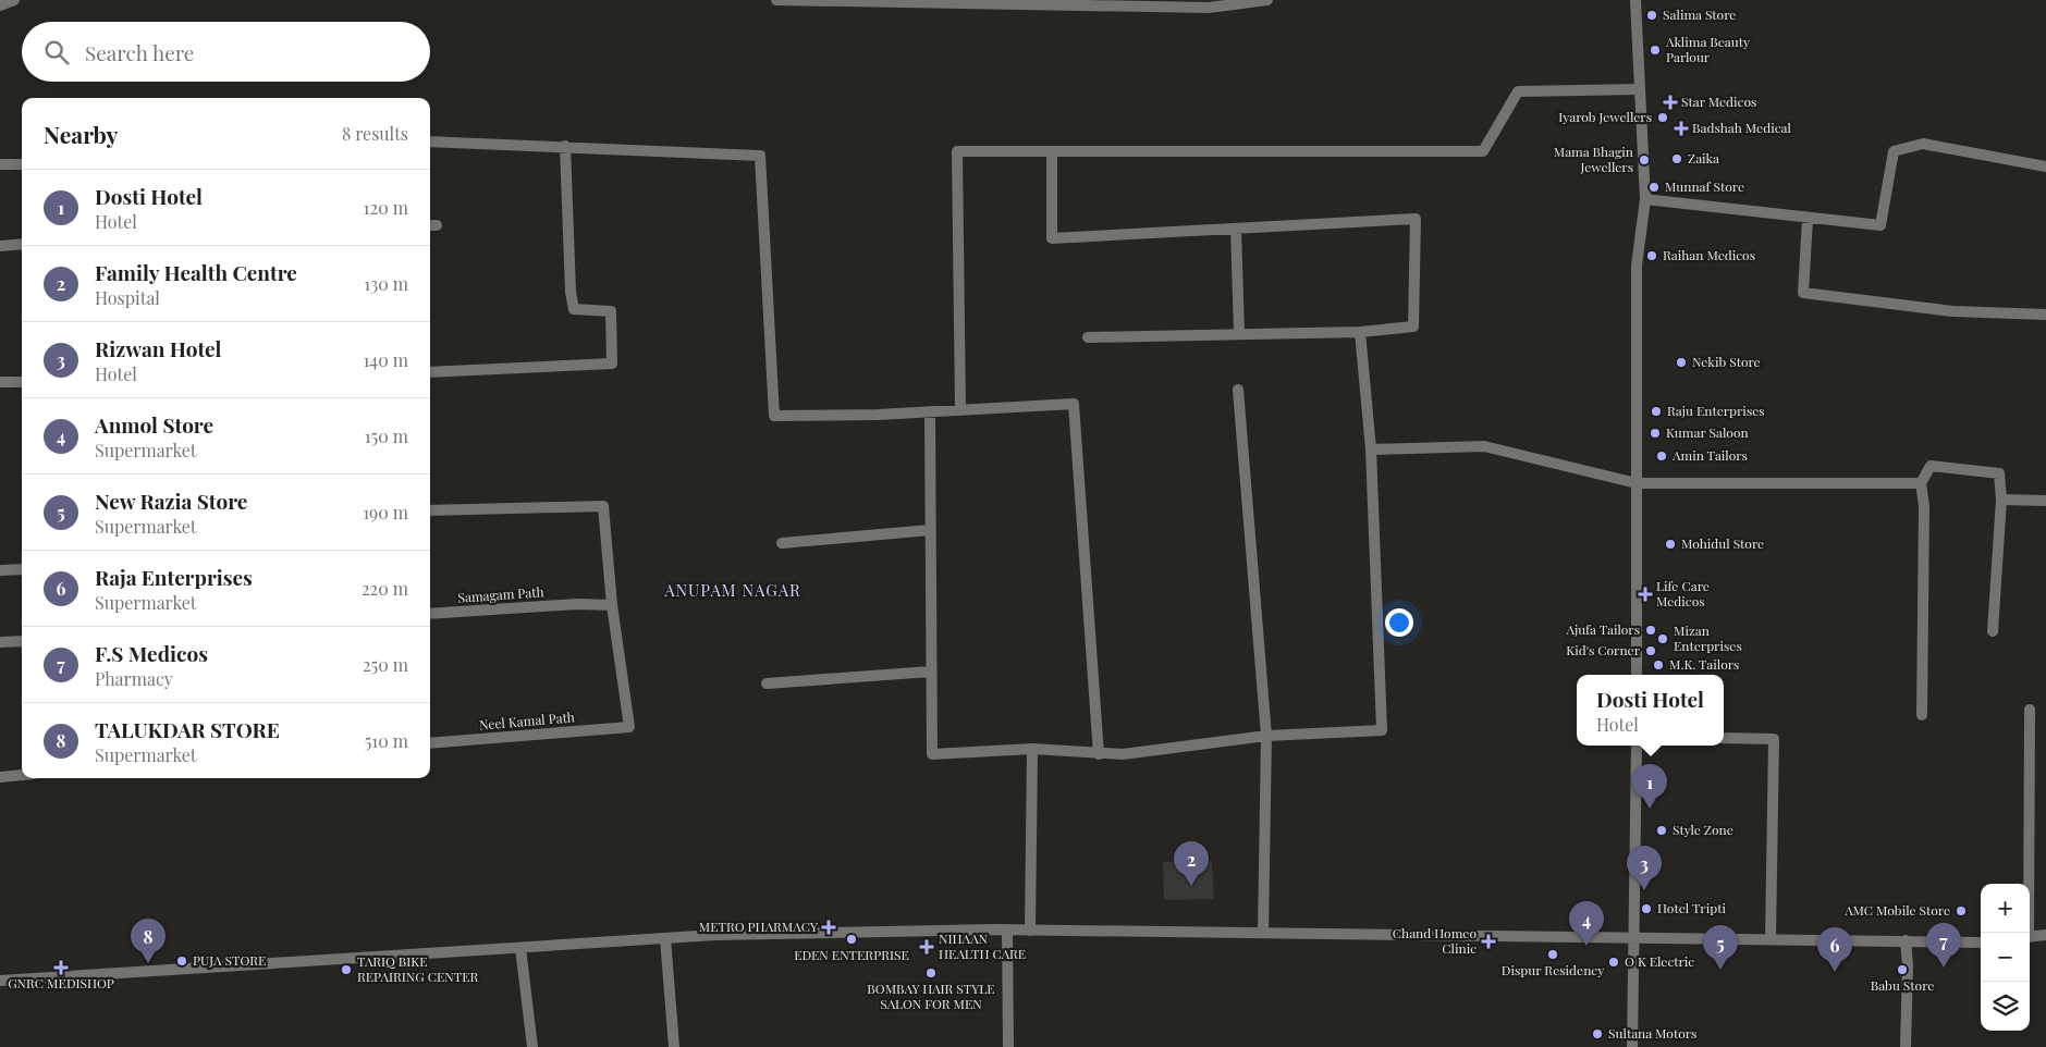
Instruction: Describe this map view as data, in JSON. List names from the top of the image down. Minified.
{"streets":{"street":["Samagam Path","Neel Kamal Path"]},"crossings":[["Samagam Path","Neel Kamal Path"]],"districts":["ANUPAM NAGAR"],"places":{"other":["Salima Store","Aklima Beauty Parlour","Iyarob Jewellers","Zaika","Mama Bhagin Jewellers","Munnaf Store","Raihan Medicos","Nekib Store","Raju Enterprises","Kumar Saloon","Amin Tailors","Mohidul Store","Ajufa Tailors","Mizan Enterprises","Kid's Corner","M.K. Tailors","Style Zone","Hotel Tripti","AMC Mobile Store","EDEN ENTERPRISE","Dispur Residency","PUJA STORE","O K Electric","TARIQ BIKE REPAIRING CENTER","Babu Store","BOMBAY HAIR STYLE SALON FOR MEN","Sultana Motors"],"health":["Star Medicos","Badshah Medical","Life Care Medicos","METRO PHARMACY","Chand Homeo Clinic","NIHAAN HEALTH CARE","GNRC MEDISHOP"]},"page":{"search":"Search here","heading":["Nearby","8 results"],"list":[{"mark":"1","name":"Dosti Hotel","note":"Hotel","value":"120 m"},{"mark":"2","name":"Family Health Centre","note":"Hospital","value":"130 m"},{"mark":"3","name":"Rizwan Hotel","note":"Hotel","value":"140 m"},{"mark":"4","name":"Anmol Store","note":"Supermarket","value":"150 m"},{"mark":"5","name":"New Razia Store","note":"Supermarket","value":"190 m"},{"mark":"6","name":"Raja Enterprises","note":"Supermarket","value":"220 m"},{"mark":"7","name":"F.S Medicos","note":"Pharmacy","value":"250 m"},{"mark":"8","name":"TALUKDAR STORE","note":"Supermarket","value":"510 m"}],"popup":["Dosti Hotel","Hotel"],"pins":["1","2","3","4","8","7","5","6"],"map_buttons":["+","−"]}}
